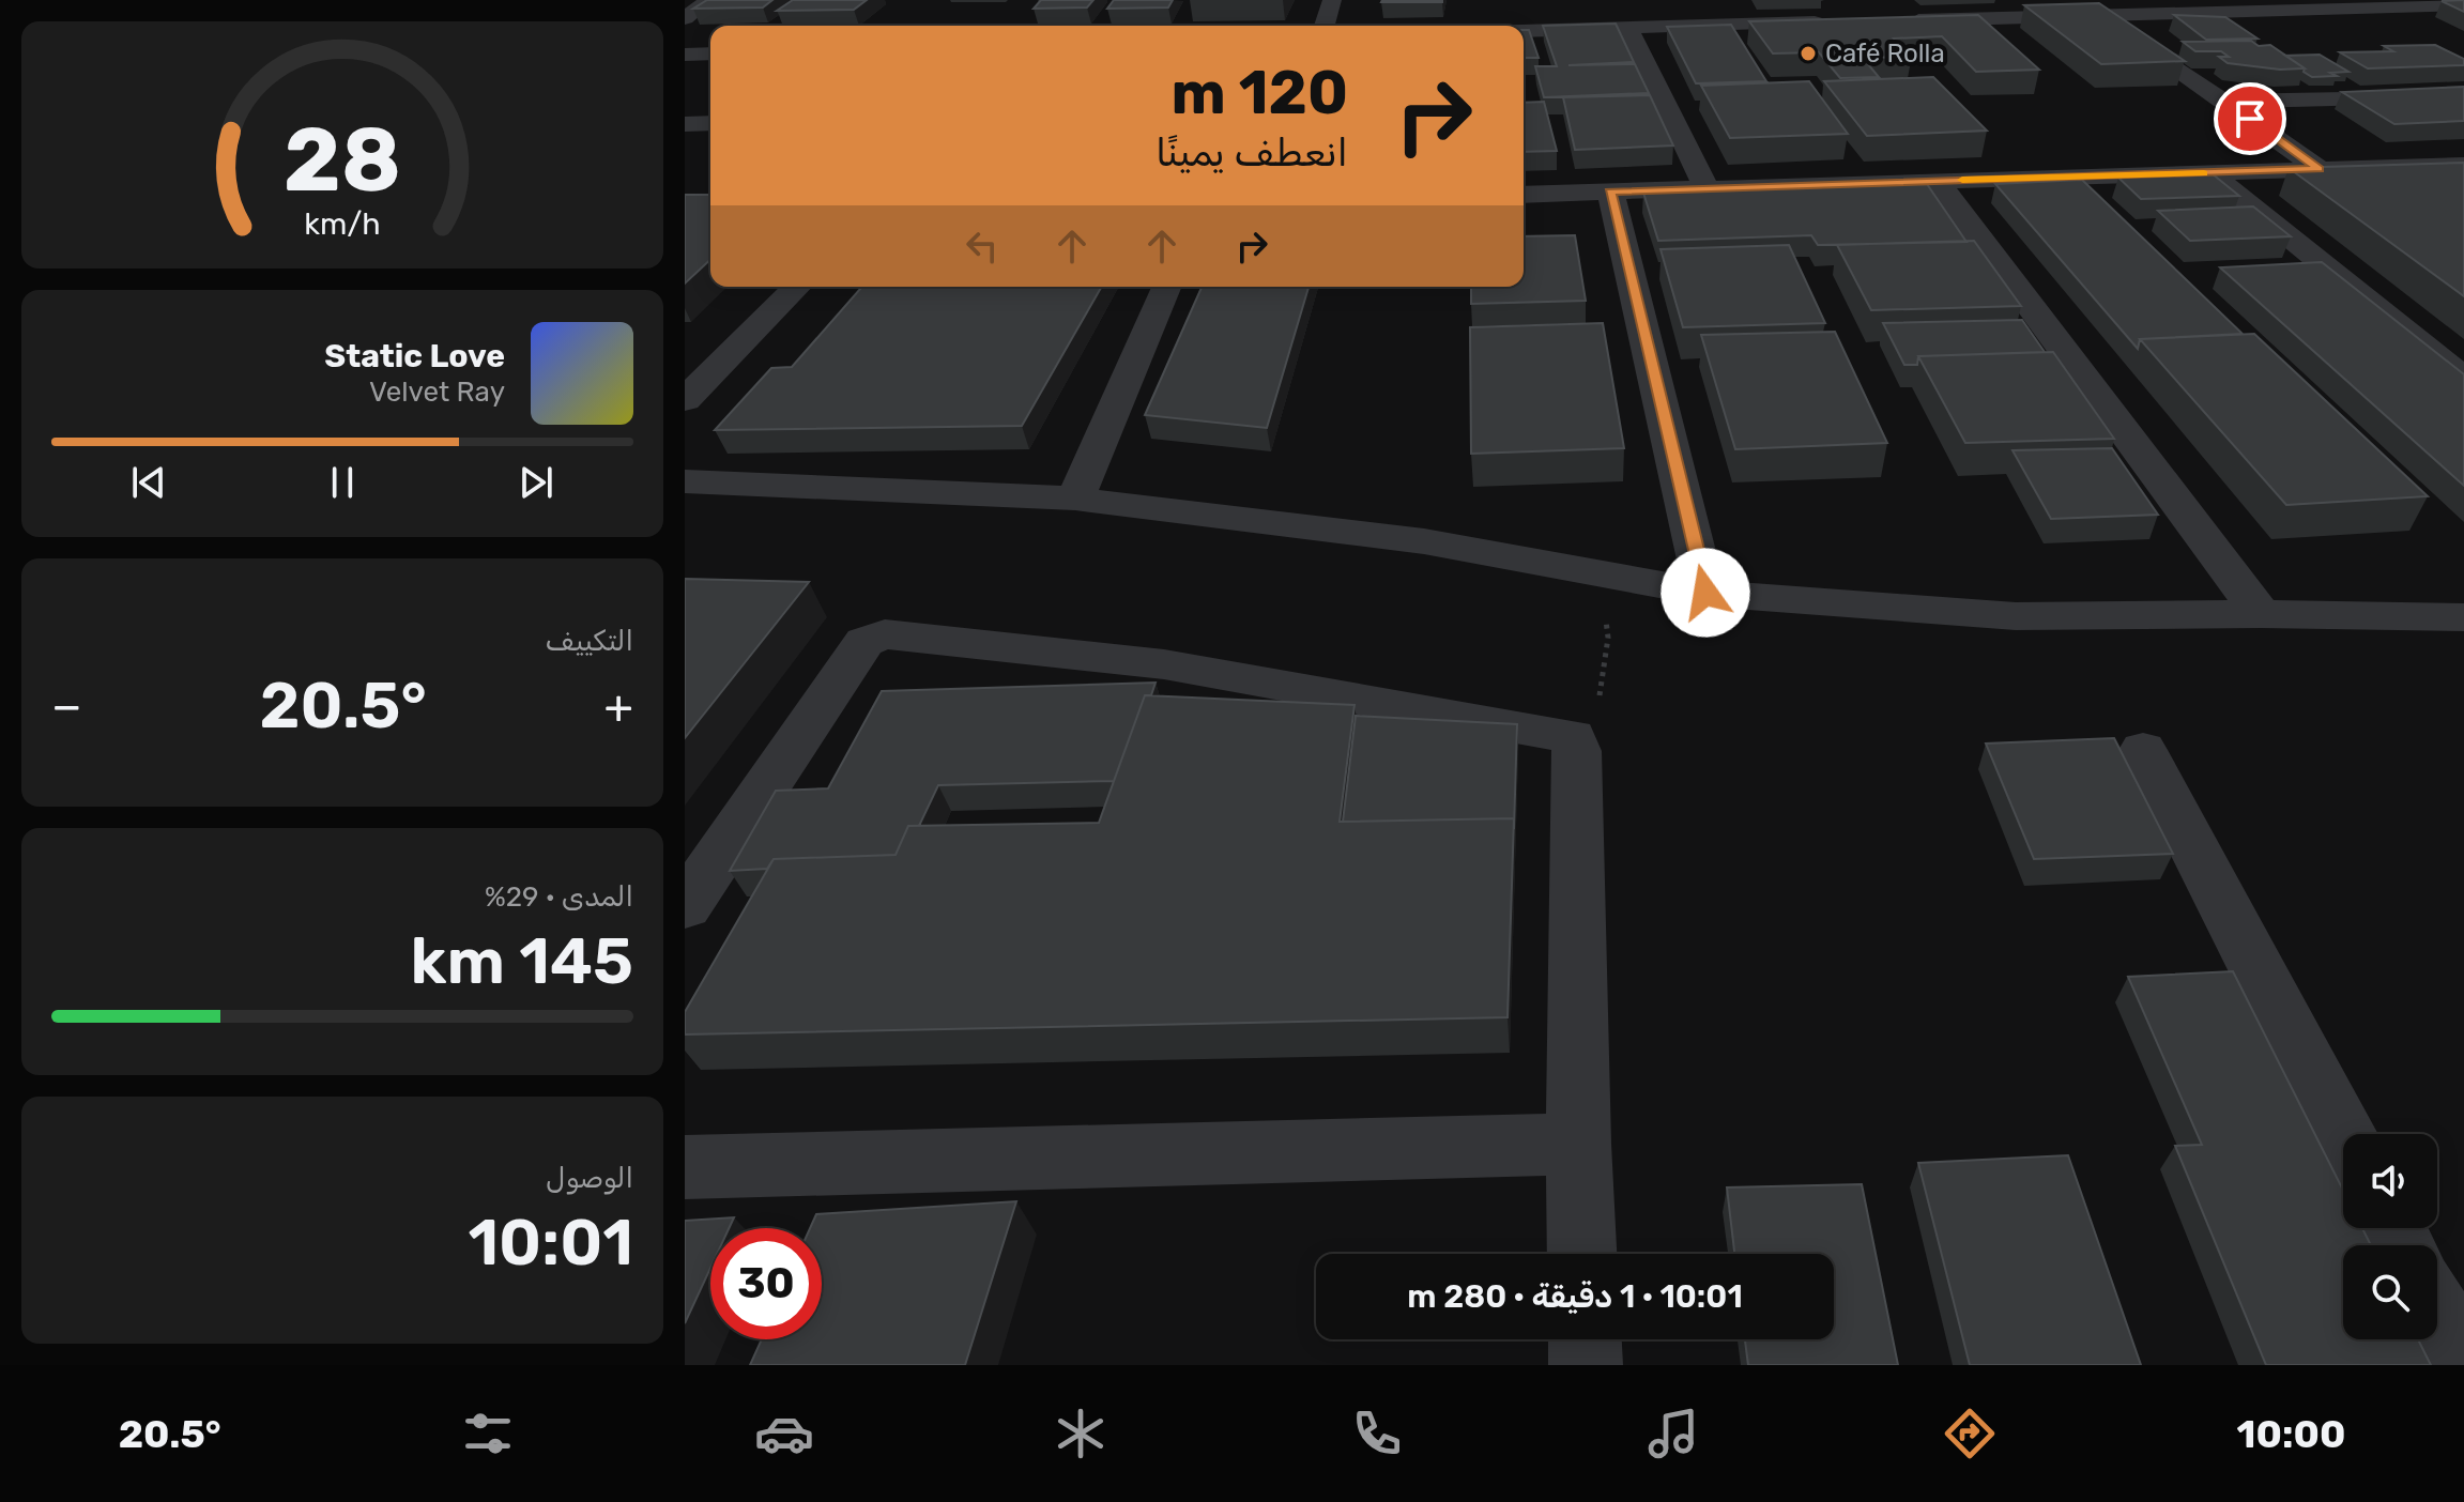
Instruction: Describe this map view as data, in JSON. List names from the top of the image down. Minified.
{"places":["Café Rolla"],"page":{"turn":["120 m","انعطف يمينًا"],"song":["Static Love","Velvet Ray"],"tile":["التكييف",["المدى · 29%","145 km"],["الوصول","10:01"]],"heat":["−","20.5°","+"],"limit":"30","trip":"10:01 · 1 دقيقة · 280 m","tabs":["10:00","20.5°"],"gauge":["28","km/h"]}}
